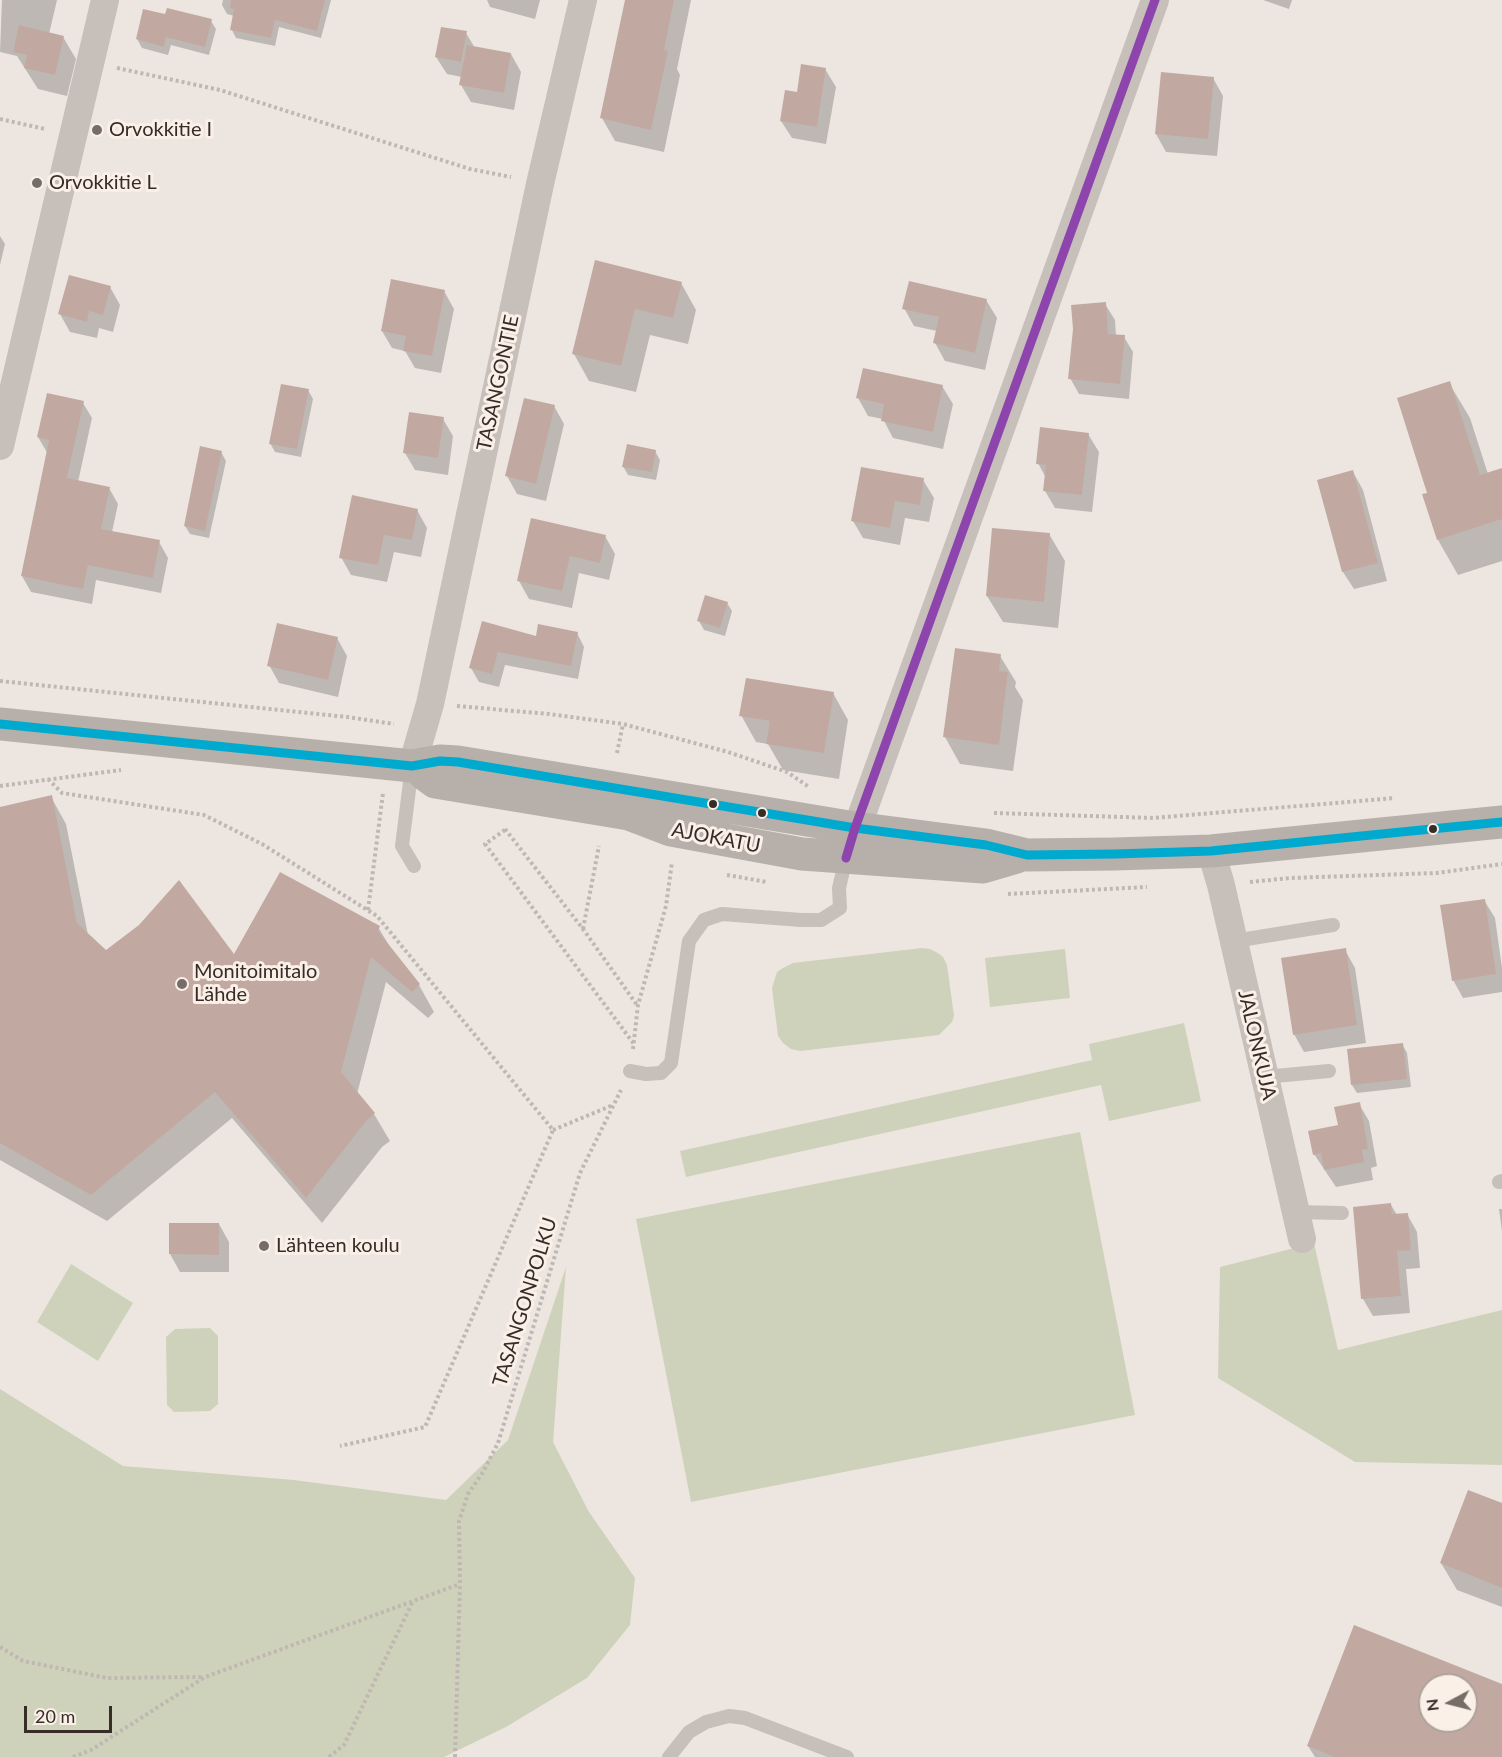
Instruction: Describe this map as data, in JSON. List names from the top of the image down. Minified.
{"streets":{"street":["TASANGONTIE","AJOKATU","JALONKUJA"],"path":["TASANGONPOLKU"]},"crossings":[["TASANGONTIE","AJOKATU"],["AJOKATU","JALONKUJA"]],"places":["Orvokkitie I","Orvokkitie L","Monitoimitalo Lähde","Lähteen koulu"],"scale_bar":"20 m","north":"left"}
